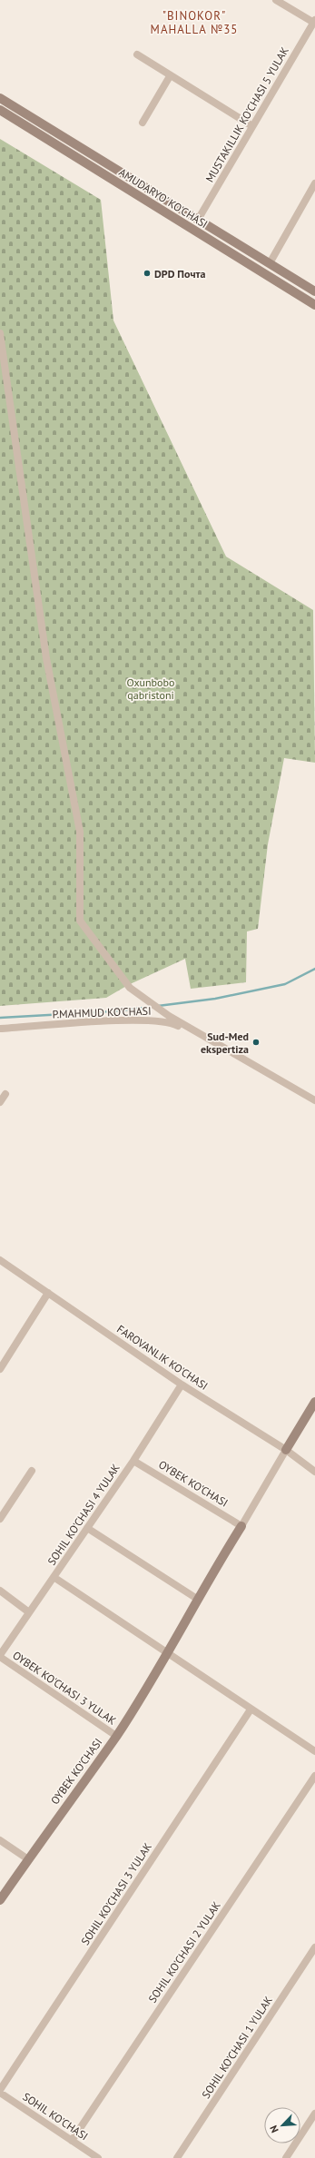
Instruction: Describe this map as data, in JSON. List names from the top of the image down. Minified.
{"streets":{"street":["MUSTAKILLIK KO'CHASI 5 YULAK","AMUDARYO' KO'CHASI","P.MAHMUD KO'CHASI","FAROVANLIK KO'CHASI","OYBEK KO'CHASI","SOHIL KO'CHASI 4 YULAK","OYBEK KO'CHASI 3 YULAK","SOHIL KO'CHASI 3 YULAK","SOHIL KO'CHASI 2 YULAK","SOHIL KO'CHASI 1 YULAK","SOHIL KO'CHASI"]},"crossings":[["FAROVANLIK KO'CHASI","OYBEK KO'CHASI"],["FAROVANLIK KO'CHASI","SOHIL KO'CHASI 4 YULAK"],["OYBEK KO'CHASI","SOHIL KO'CHASI 4 YULAK"],["OYBEK KO'CHASI","OYBEK KO'CHASI 3 YULAK"],["SOHIL KO'CHASI 4 YULAK","OYBEK KO'CHASI 3 YULAK"],["SOHIL KO'CHASI 3 YULAK","SOHIL KO'CHASI"],["SOHIL KO'CHASI 2 YULAK","SOHIL KO'CHASI"]],"districts":["\"BINOKOR\" MAHALLA №35"],"parks":["Oxunbobo qabristoni"],"places":["DPD Почта","Sud-Med ekspertiza"],"north":"bottom left"}
